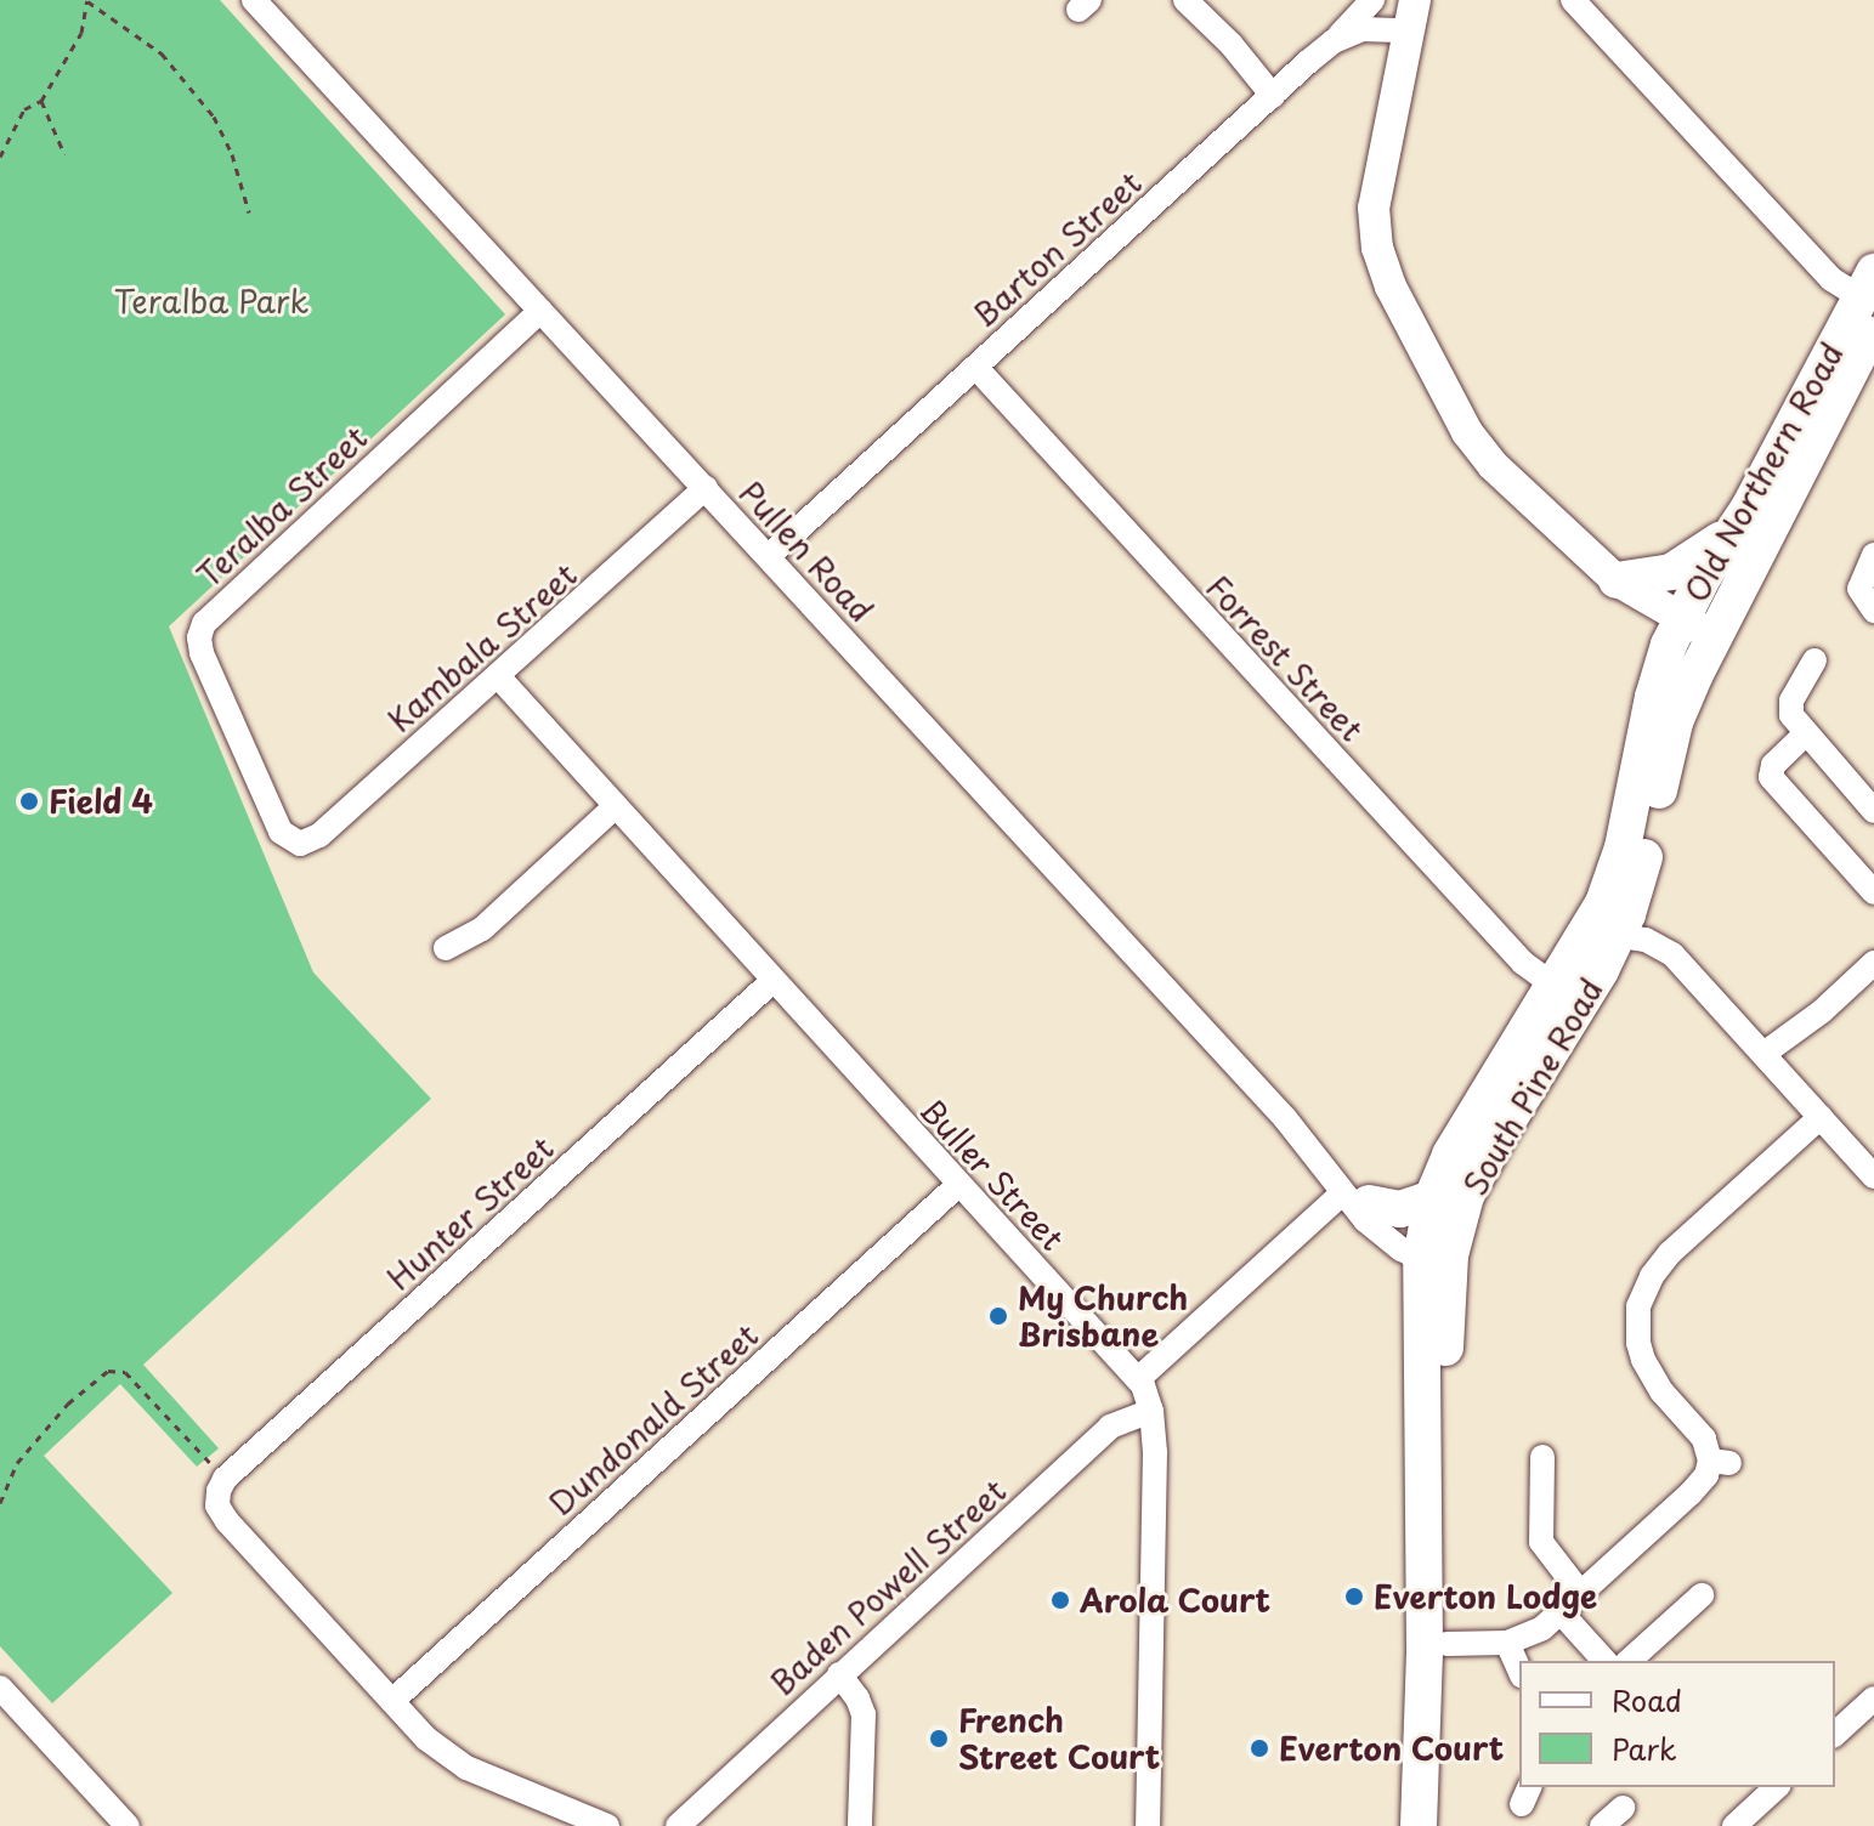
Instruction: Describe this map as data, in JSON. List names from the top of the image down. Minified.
{"streets":{"highway":["Old Northern Road","South Pine Road"],"street":["Barton Street","Teralba Street","Pullen Road","Kambala Street","Forrest Street","Buller Street","Hunter Street","Dundonald Street","Baden Powell Street"]},"crossings":[["Barton Street","Pullen Road"],["Barton Street","Forrest Street"],["Old Northern Road","South Pine Road"],["Teralba Street","Pullen Road"],["Teralba Street","Kambala Street"],["Pullen Road","Kambala Street"],["Pullen Road","South Pine Road"],["Kambala Street","Buller Street"],["Forrest Street","South Pine Road"],["Buller Street","Hunter Street"],["Buller Street","Dundonald Street"],["Buller Street","Baden Powell Street"]],"parks":["Teralba Park"],"places":["Field 4","My Church Brisbane","Everton Lodge","Arola Court","French Street Court","Everton Court"],"legend":["Road","Park"]}
